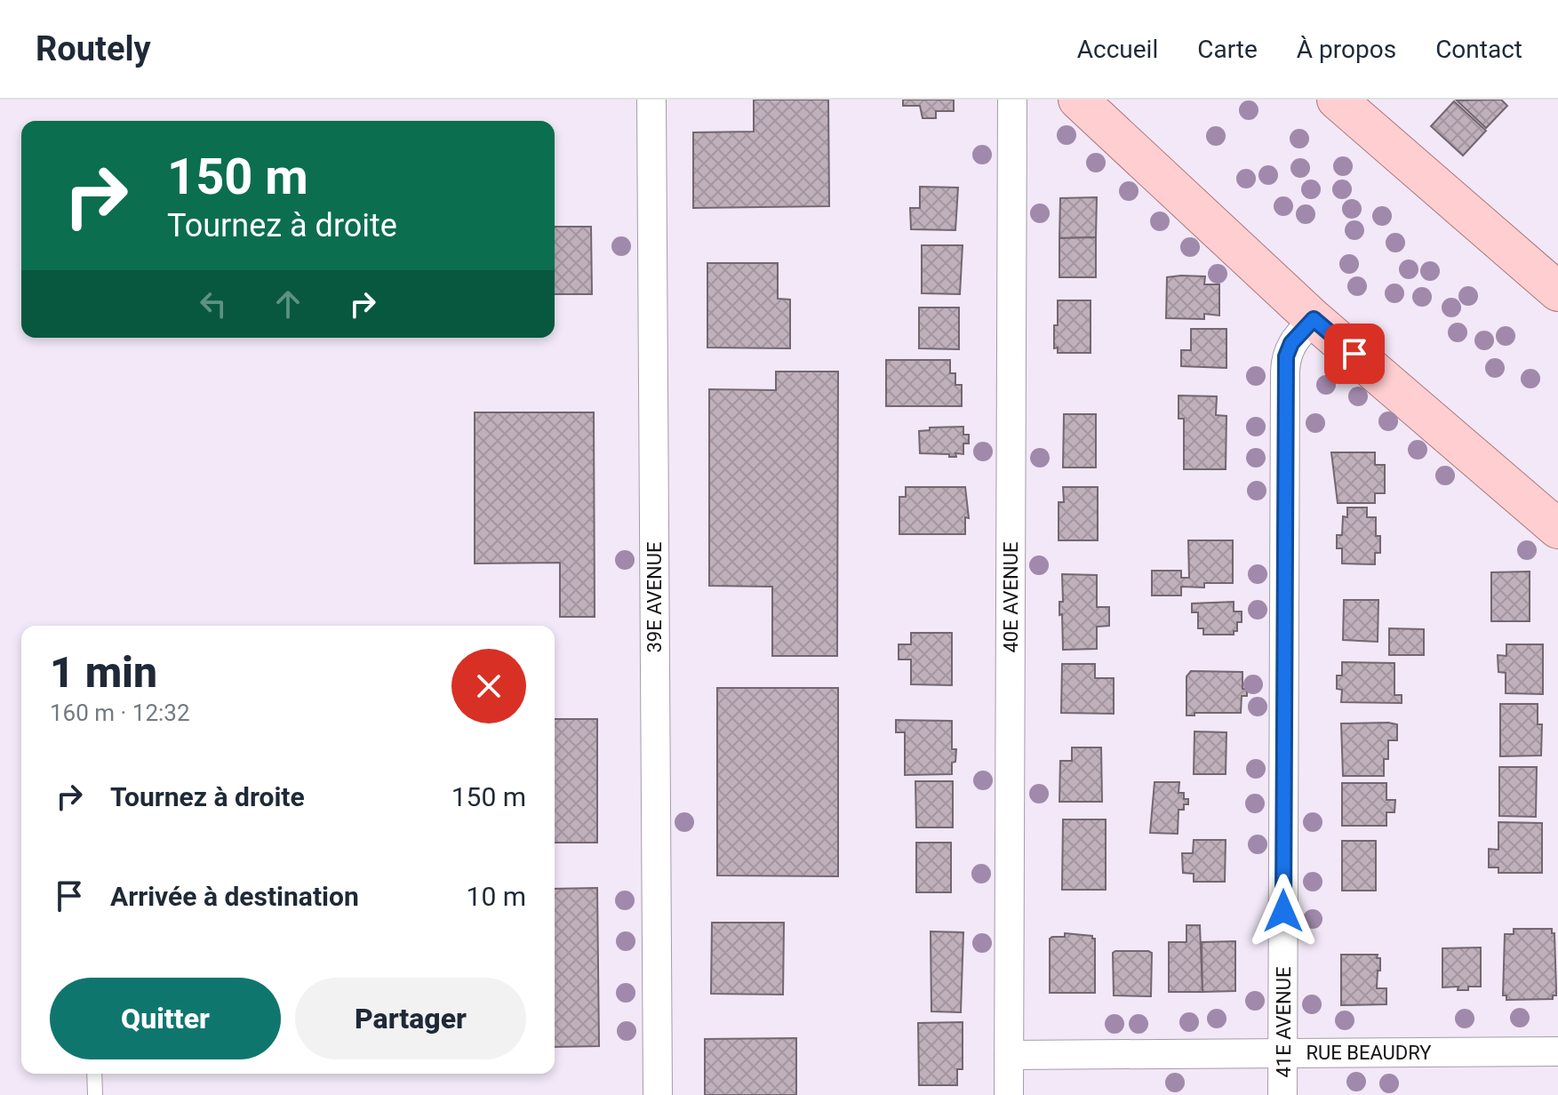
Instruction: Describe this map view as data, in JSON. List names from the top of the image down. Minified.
{"streets":{"street":["39E AVENUE","40E AVENUE","41E AVENUE","RUE BEAUDRY"]},"crossings":[["40E AVENUE","RUE BEAUDRY"],["41E AVENUE","RUE BEAUDRY"]],"page":{"header":"Routely","nav":["Accueil","Carte","À propos","Contact"],"turn":["150 m","Tournez à droite"],"heading":["1 min","160 m · 12:32"],"list":[{"name":"Tournez à droite","value":"150 m"},{"name":"Arrivée à destination","value":"10 m"}],"buttons":["Quitter","Partager"]}}
